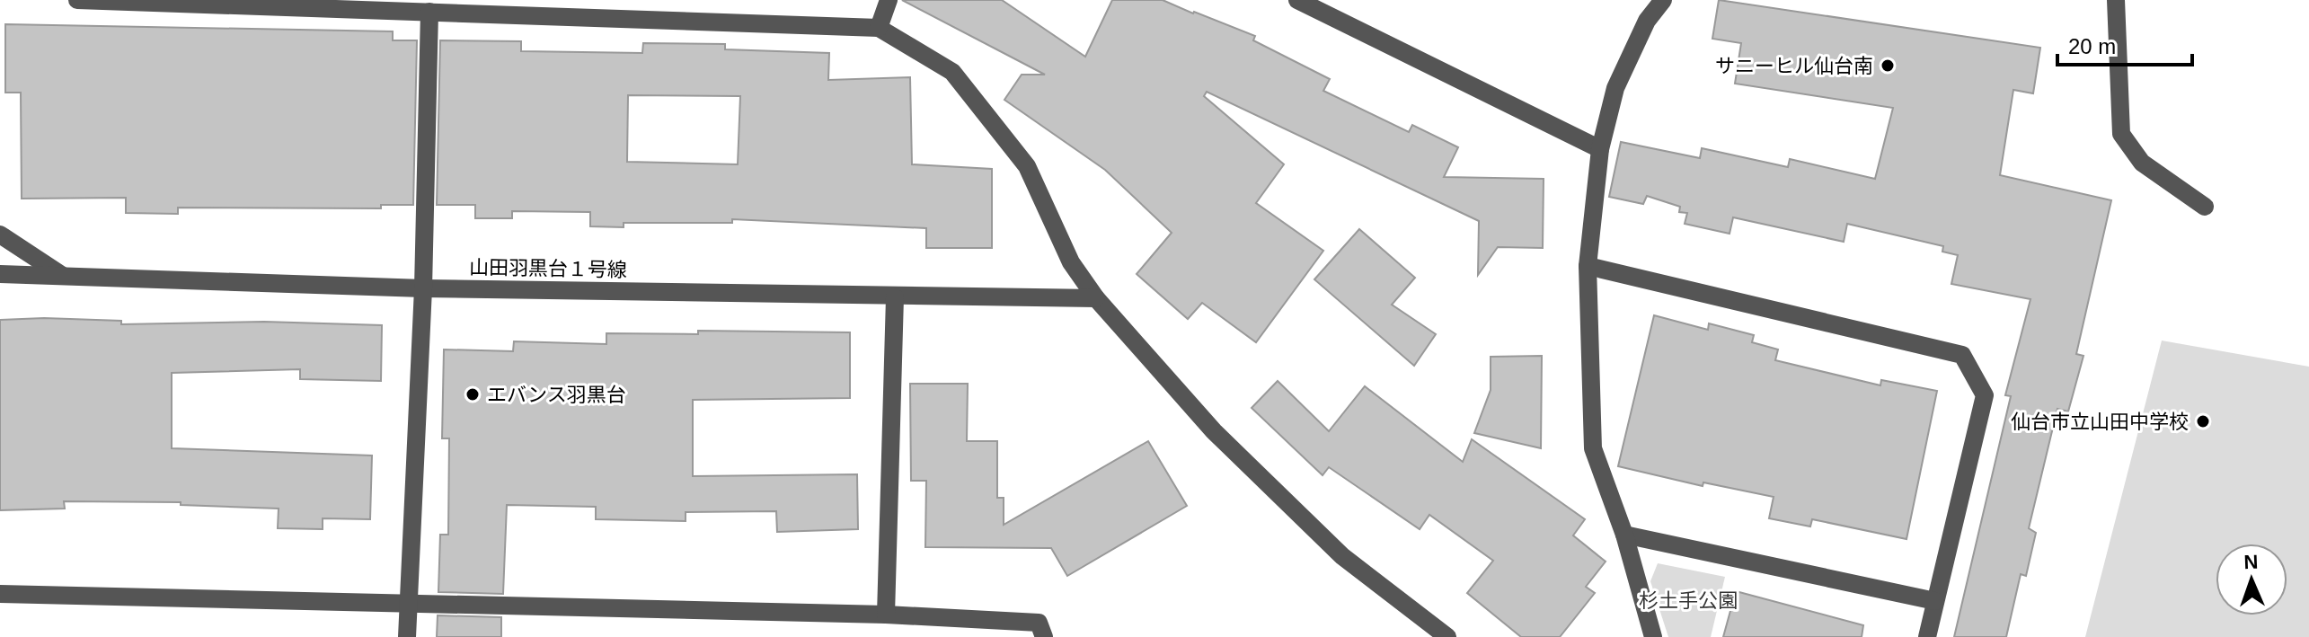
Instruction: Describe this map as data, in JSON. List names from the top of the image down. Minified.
{"streets":{"street":["山田羽黒台１号線"]},"parks":["杉土手公園"],"places":["サニーヒル仙台南","エバンス羽黒台","仙台市立山田中学校"],"scale_bar":"20 m","north":"top"}
